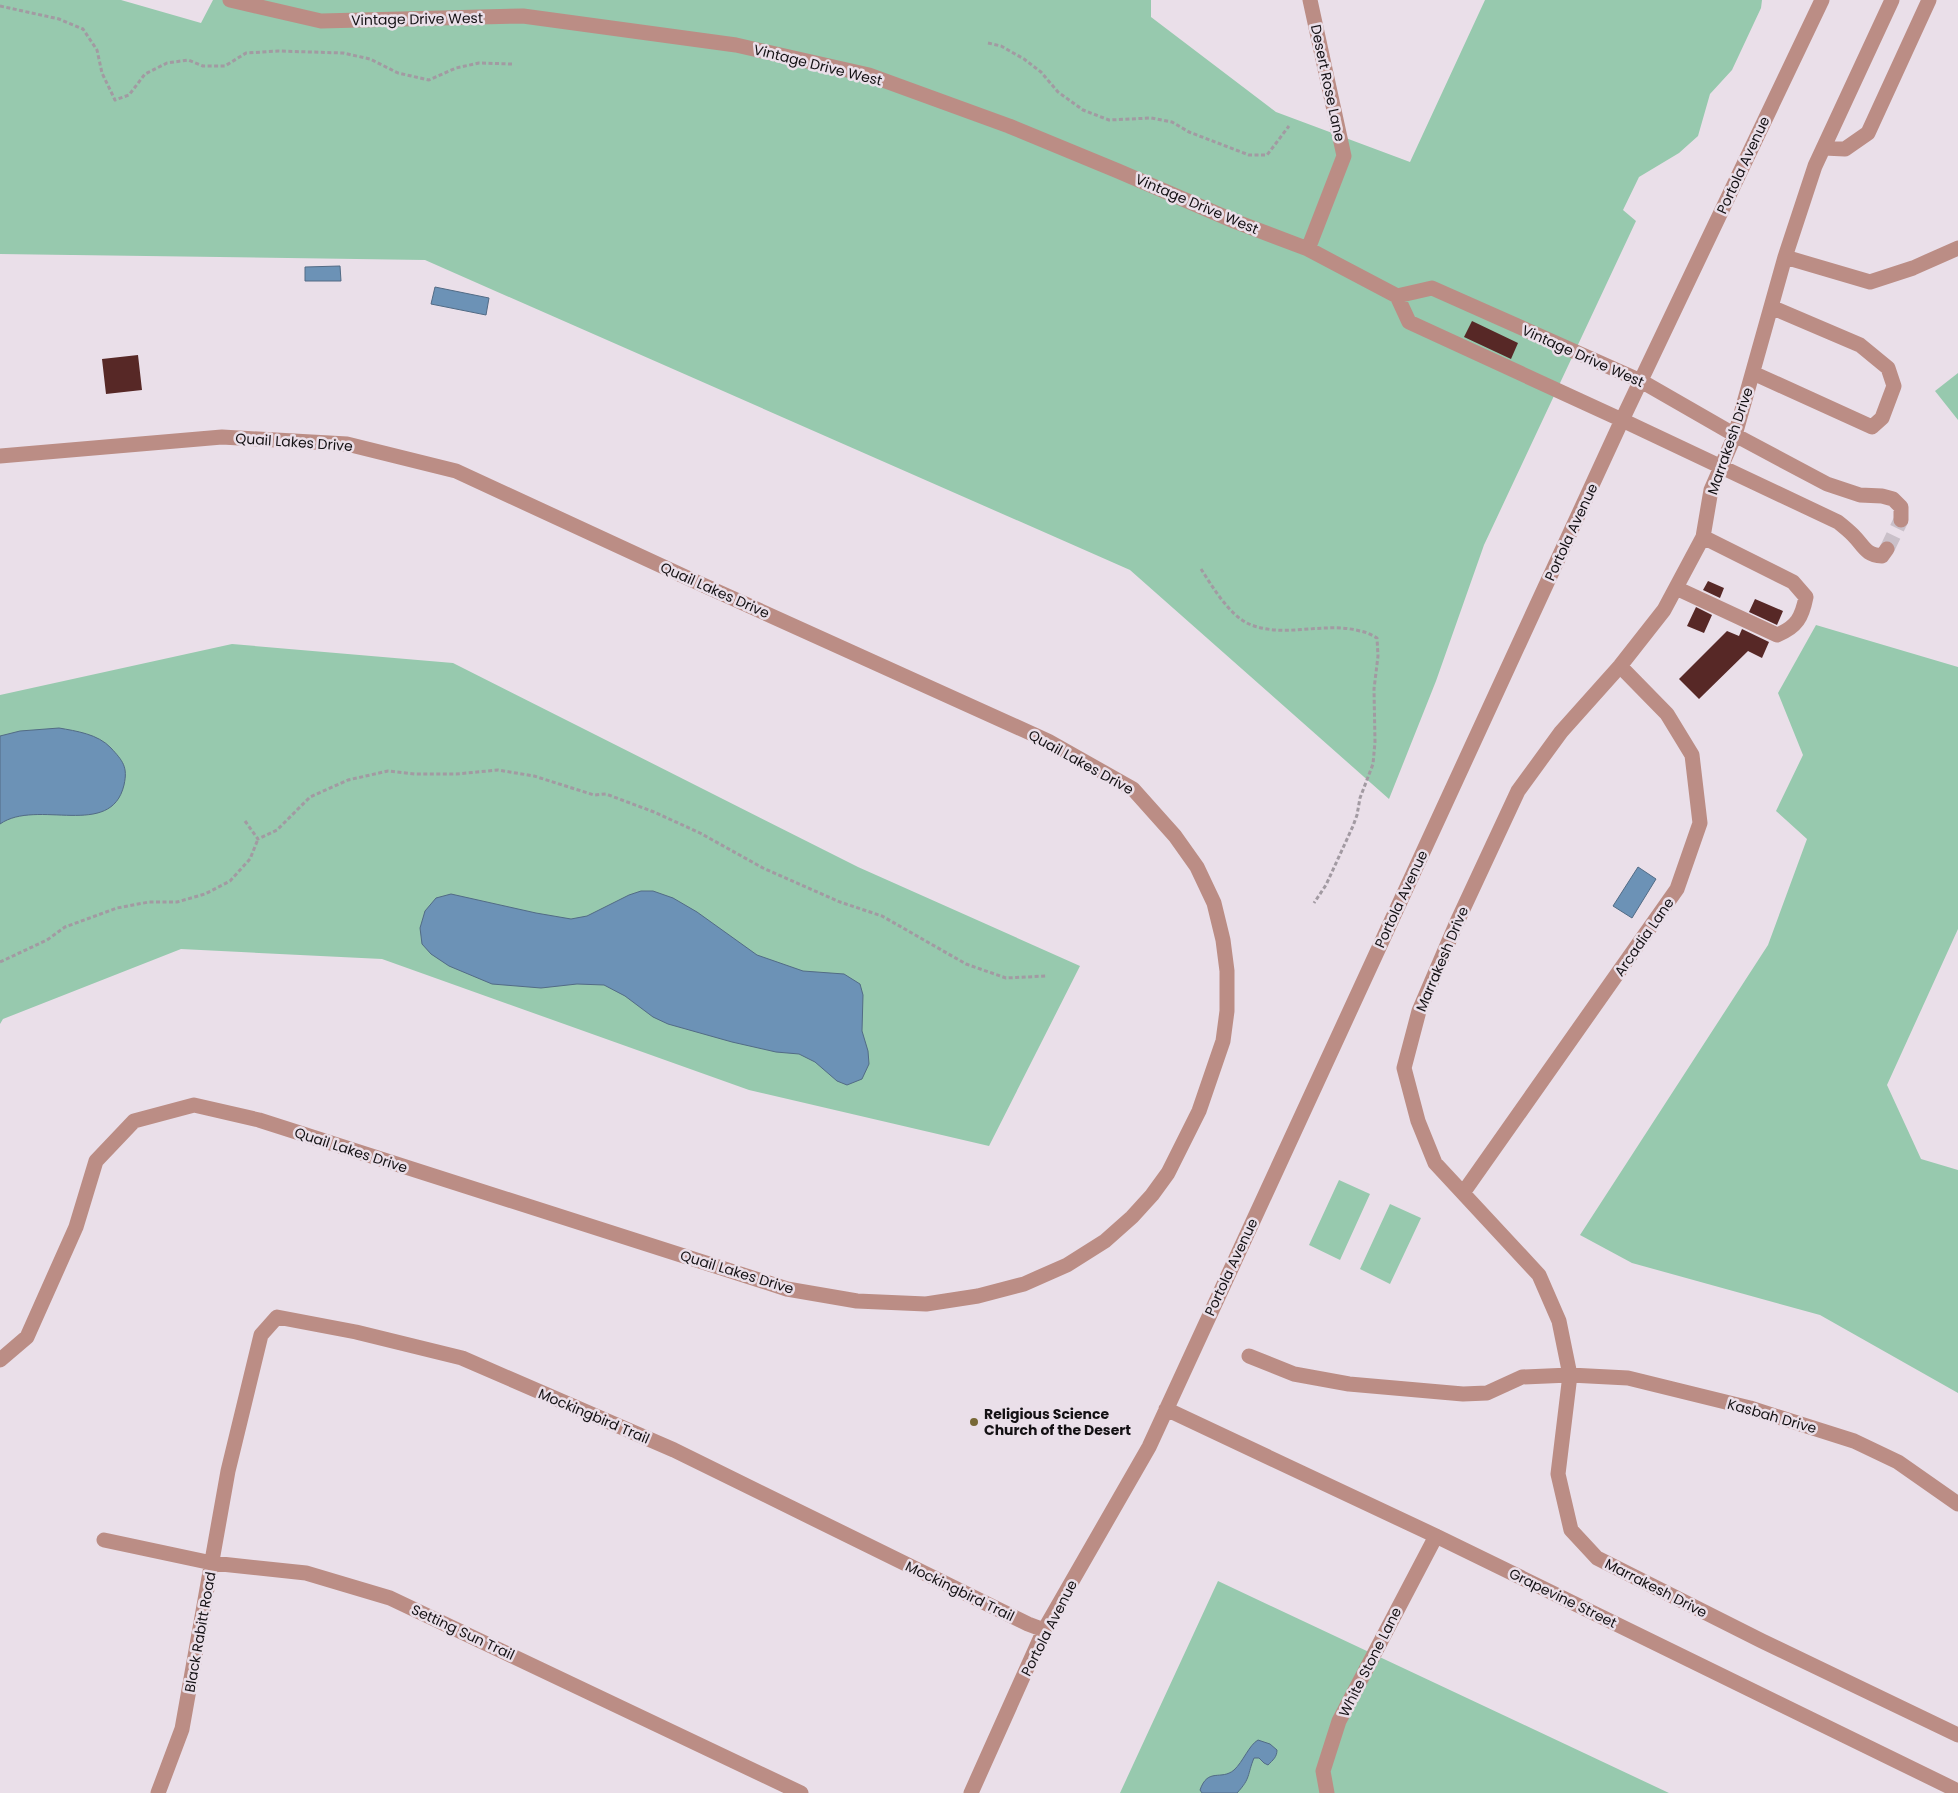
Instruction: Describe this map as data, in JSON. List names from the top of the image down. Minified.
{"streets":{"street":["Vintage Drive West","Desert Rose Lane","Portola Avenue","Marrakesh Drive","Quail Lakes Drive","Arcadia Lane","Mockingbird Trail","Kasbah Drive","Grapevine Street","Black Rabitt Road","Setting Sun Trail","White Stone Lane"]},"crossings":[["Vintage Drive West","Desert Rose Lane"],["Vintage Drive West","Portola Avenue"],["Vintage Drive West","Marrakesh Drive"],["Portola Avenue","Mockingbird Trail"],["Portola Avenue","Grapevine Street"],["Marrakesh Drive","Arcadia Lane"],["Marrakesh Drive","Kasbah Drive"],["Mockingbird Trail","Black Rabitt Road"],["Grapevine Street","White Stone Lane"],["Black Rabitt Road","Setting Sun Trail"]],"places":["Religious Science Church of the Desert"]}
